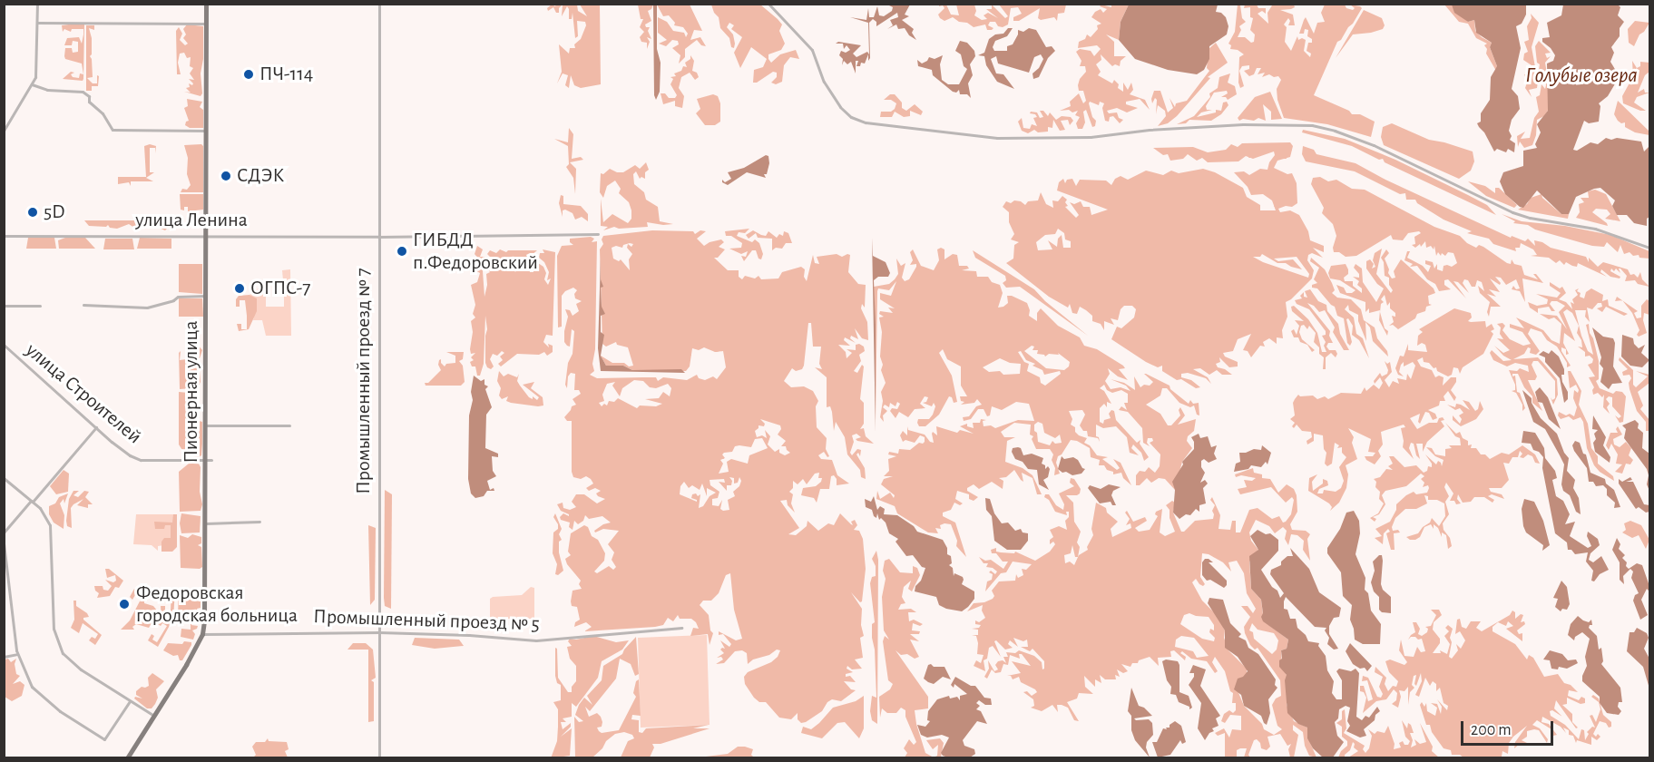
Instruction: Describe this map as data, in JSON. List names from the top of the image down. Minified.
{"streets":{"main road":["Пионерная улица"],"street":["улица Ленина","Промышленный проезд № 7","улица Строителей","Промышленный проезд № 5"]},"crossings":[["улица Ленина","Промышленный проезд № 7"],["улица Ленина","Пионерная улица"],["Промышленный проезд № 7","Промышленный проезд № 5"],["Пионерная улица","улица Строителей"],["Пионерная улица","Промышленный проезд № 5"]],"water":["Голубые озера"],"places":["ПЧ-114","СДЭК","5D","ГИБДД п.Федоровский","ОГПС-7","Федоровская городская больница"],"scale_bar":"200 m"}
